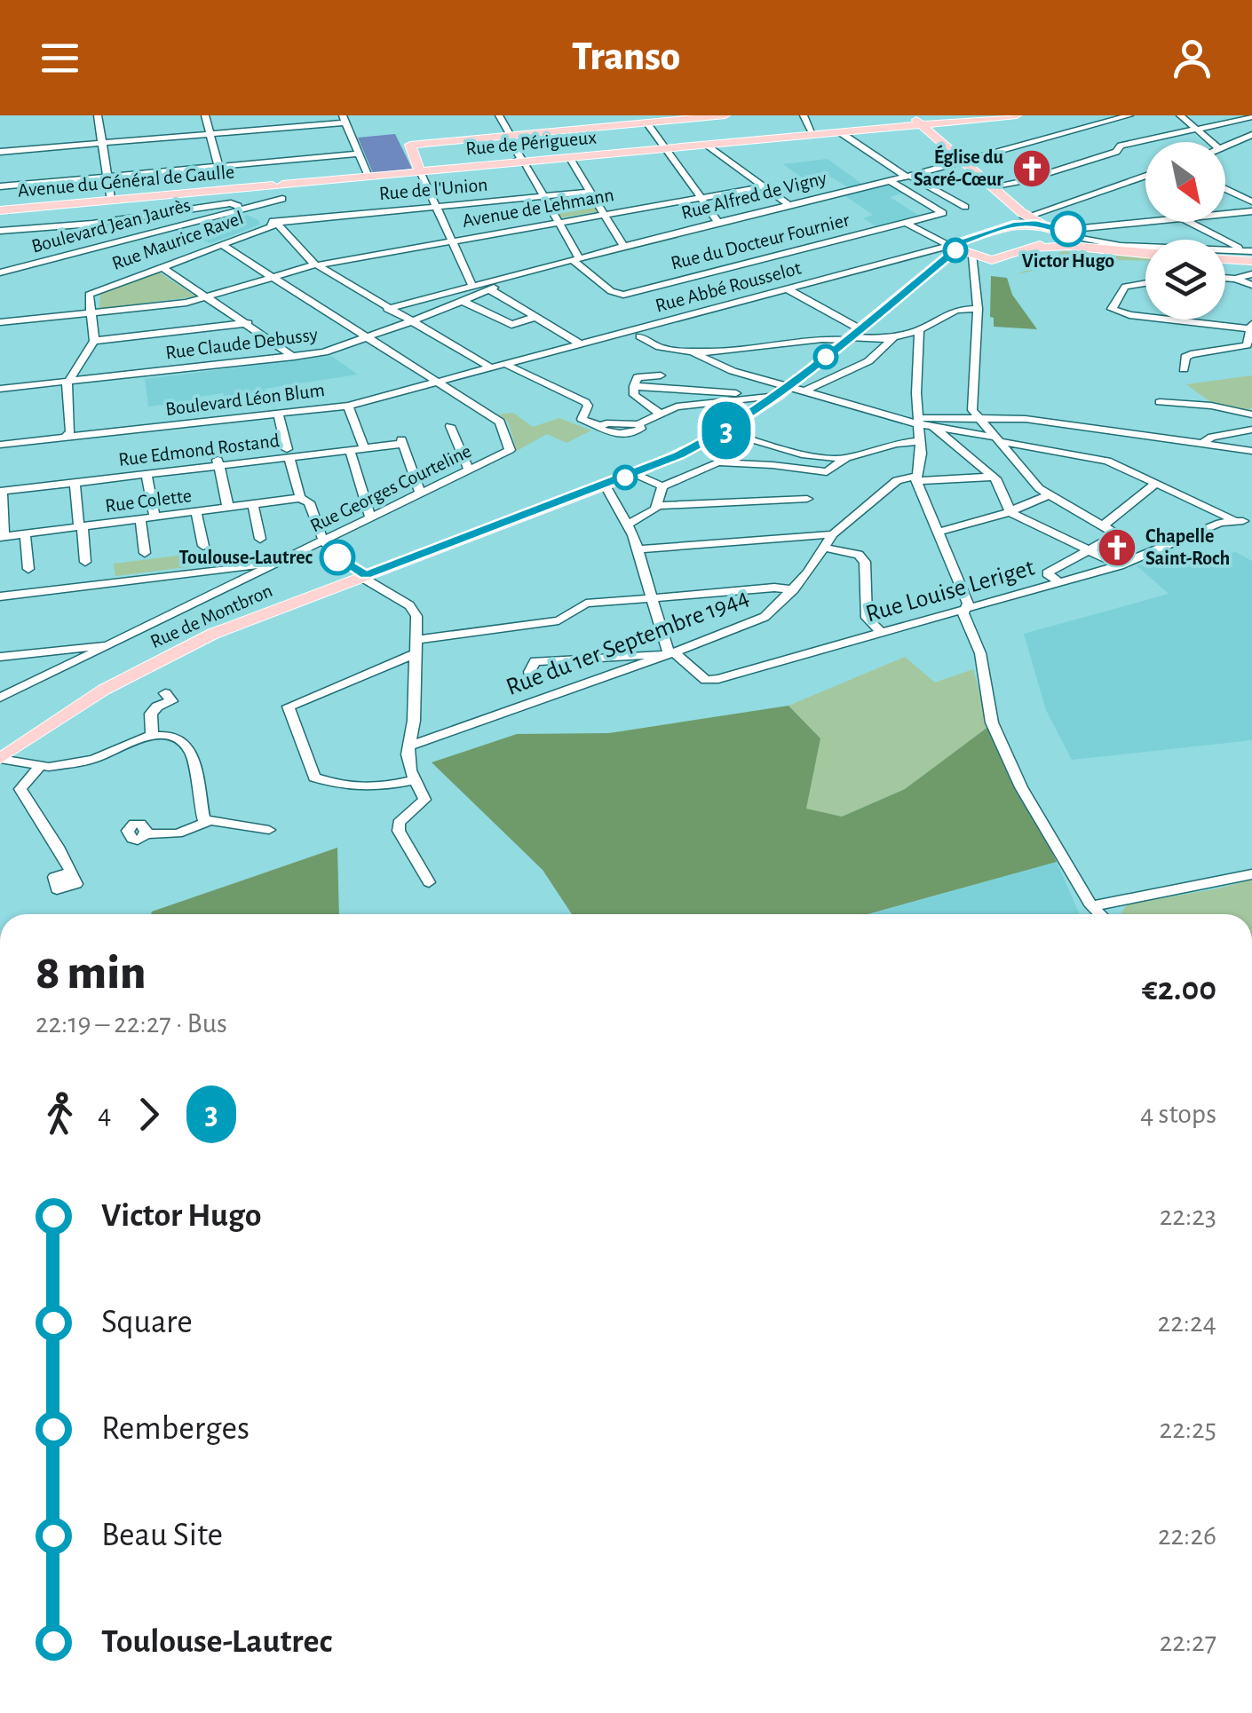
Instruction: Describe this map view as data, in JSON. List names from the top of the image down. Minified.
{"streets":{"main road":["Rue de Périgueux","Avenue du Général de Gaulle","Rue de Montbron"],"street":["Rue de l'Union","Rue Alfred de Vigny","Avenue de Lehmann","Boulevard Jean Jaurès","Rue Maurice Ravel","Rue du Docteur Fournier","Rue Abbé Rousselot","Rue Claude Debussy","Boulevard Léon Blum","Rue Edmond Rostand","Rue Georges Courteline","Rue Colette","Rue Louise Leriget","Rue du 1er Septembre 1944"]},"crossings":[["Rue de Périgueux","Avenue du Général de Gaulle"],["Avenue du Général de Gaulle","Boulevard Jean Jaurès"],["Rue de l'Union","Rue Maurice Ravel"],["Rue Alfred de Vigny","Rue du Docteur Fournier"],["Rue Alfred de Vigny","Rue Claude Debussy"],["Avenue de Lehmann","Rue Maurice Ravel"],["Rue Abbé Rousselot","Boulevard Léon Blum"],["Rue Abbé Rousselot","Rue de Montbron"],["Boulevard Léon Blum","Rue Georges Courteline"],["Rue Edmond Rostand","Rue Georges Courteline"],["Rue Louise Leriget","Rue du 1er Septembre 1944"]],"places":{"church":["Église du Sacré-Cœur","Chapelle Saint-Roch"],"other":["Victor Hugo","Toulouse-Lautrec"]},"lines":["bus line 3"],"north":"bottom right","page":{"header":"Transo","on_map":"3","heading":["8 min","22:19 – 22:27 · Bus","€2.00"],"legs":["4","3","4 stops"],"list":[{"name":"Victor Hugo","value":"22:23"},{"name":"Square","value":"22:24"},{"name":"Remberges","value":"22:25"},{"name":"Beau Site","value":"22:26"},{"name":"Toulouse-Lautrec","value":"22:27"}]}}
